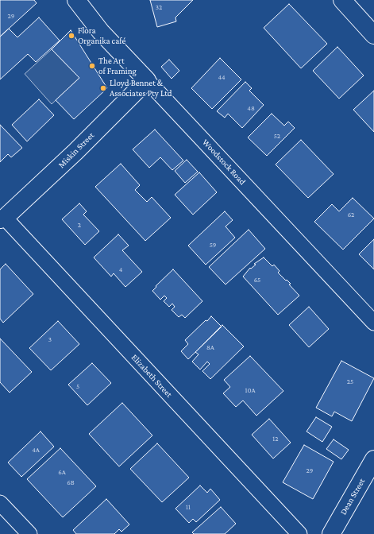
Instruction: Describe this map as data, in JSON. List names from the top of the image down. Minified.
{"streets":{"main road":["Miskin Street","Woodstock Road","Dean Street"],"street":["Elizabeth Street"]},"crossings":[["Miskin Street","Woodstock Road"],["Miskin Street","Elizabeth Street"]],"places":["Flora Organika café","The Art of Framing","Lloyd Bennet & Associates Pty Ltd"],"house_numbers":["32","29","44","48","52","62","2","59","4","65","3","8A","25","5","10A","12","4A","29","6A","6B","11"]}
